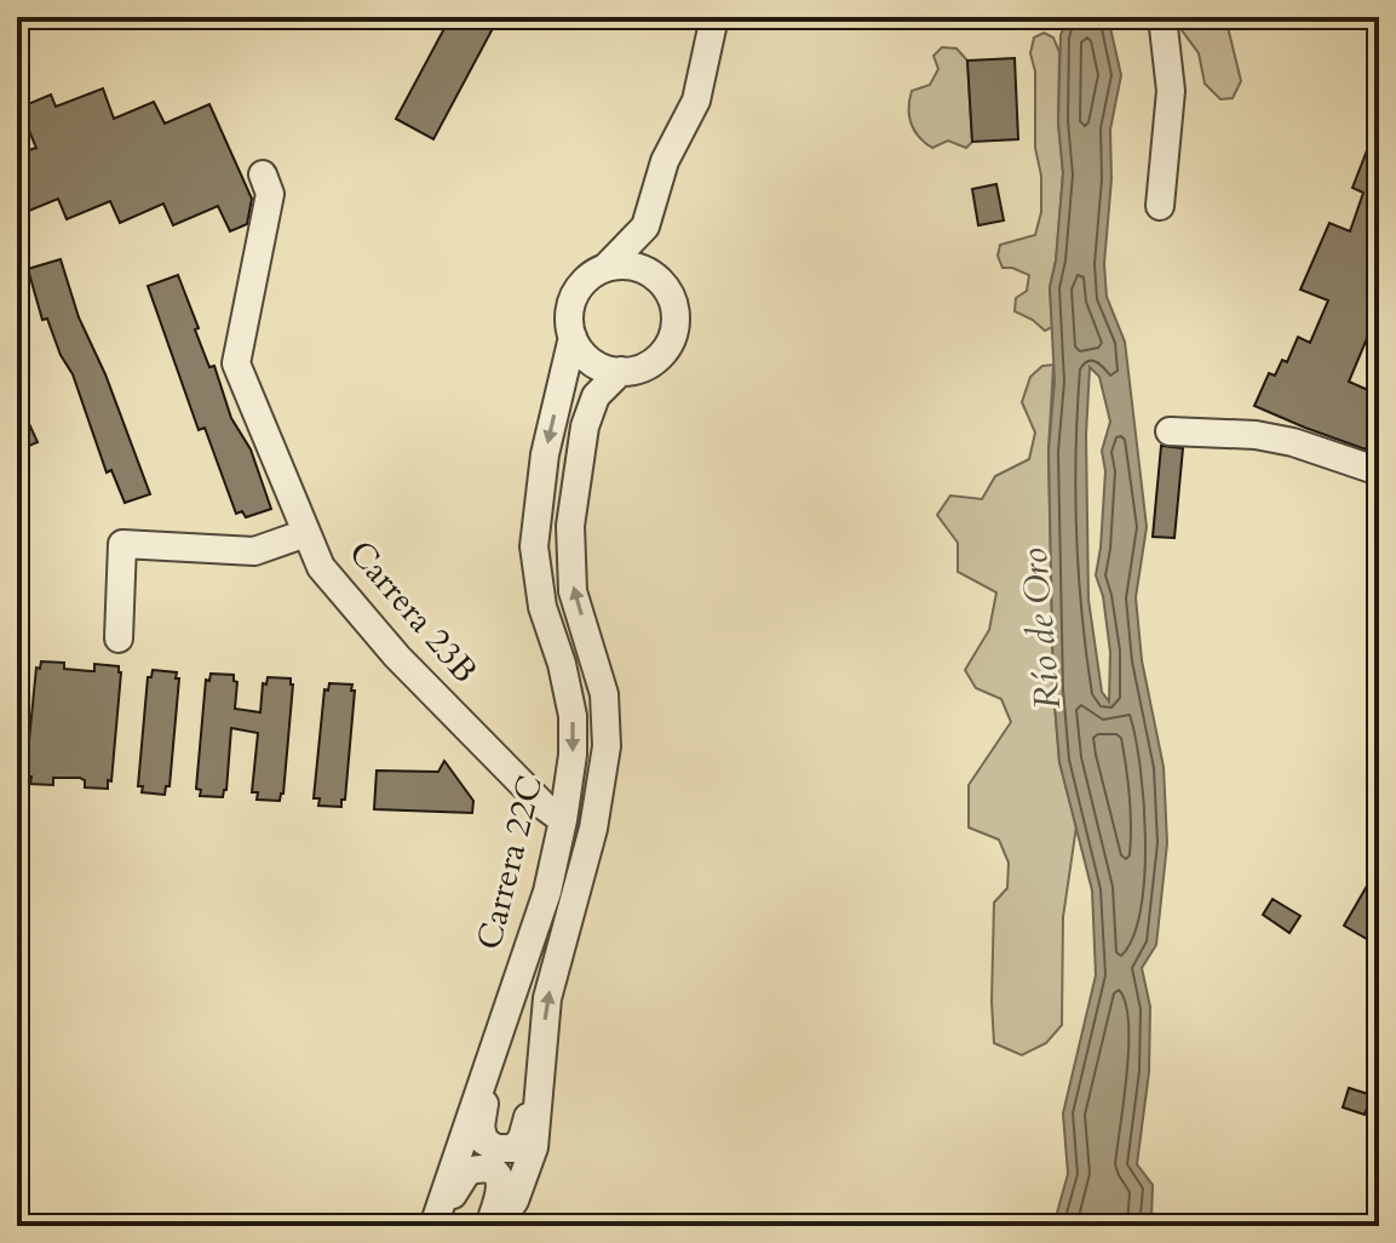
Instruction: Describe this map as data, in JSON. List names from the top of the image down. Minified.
{"streets":{"street":["Carrera 23B","Carrera 22C"]},"crossings":[["Carrera 23B","Carrera 22C"]],"water":["Río de Oro"]}
